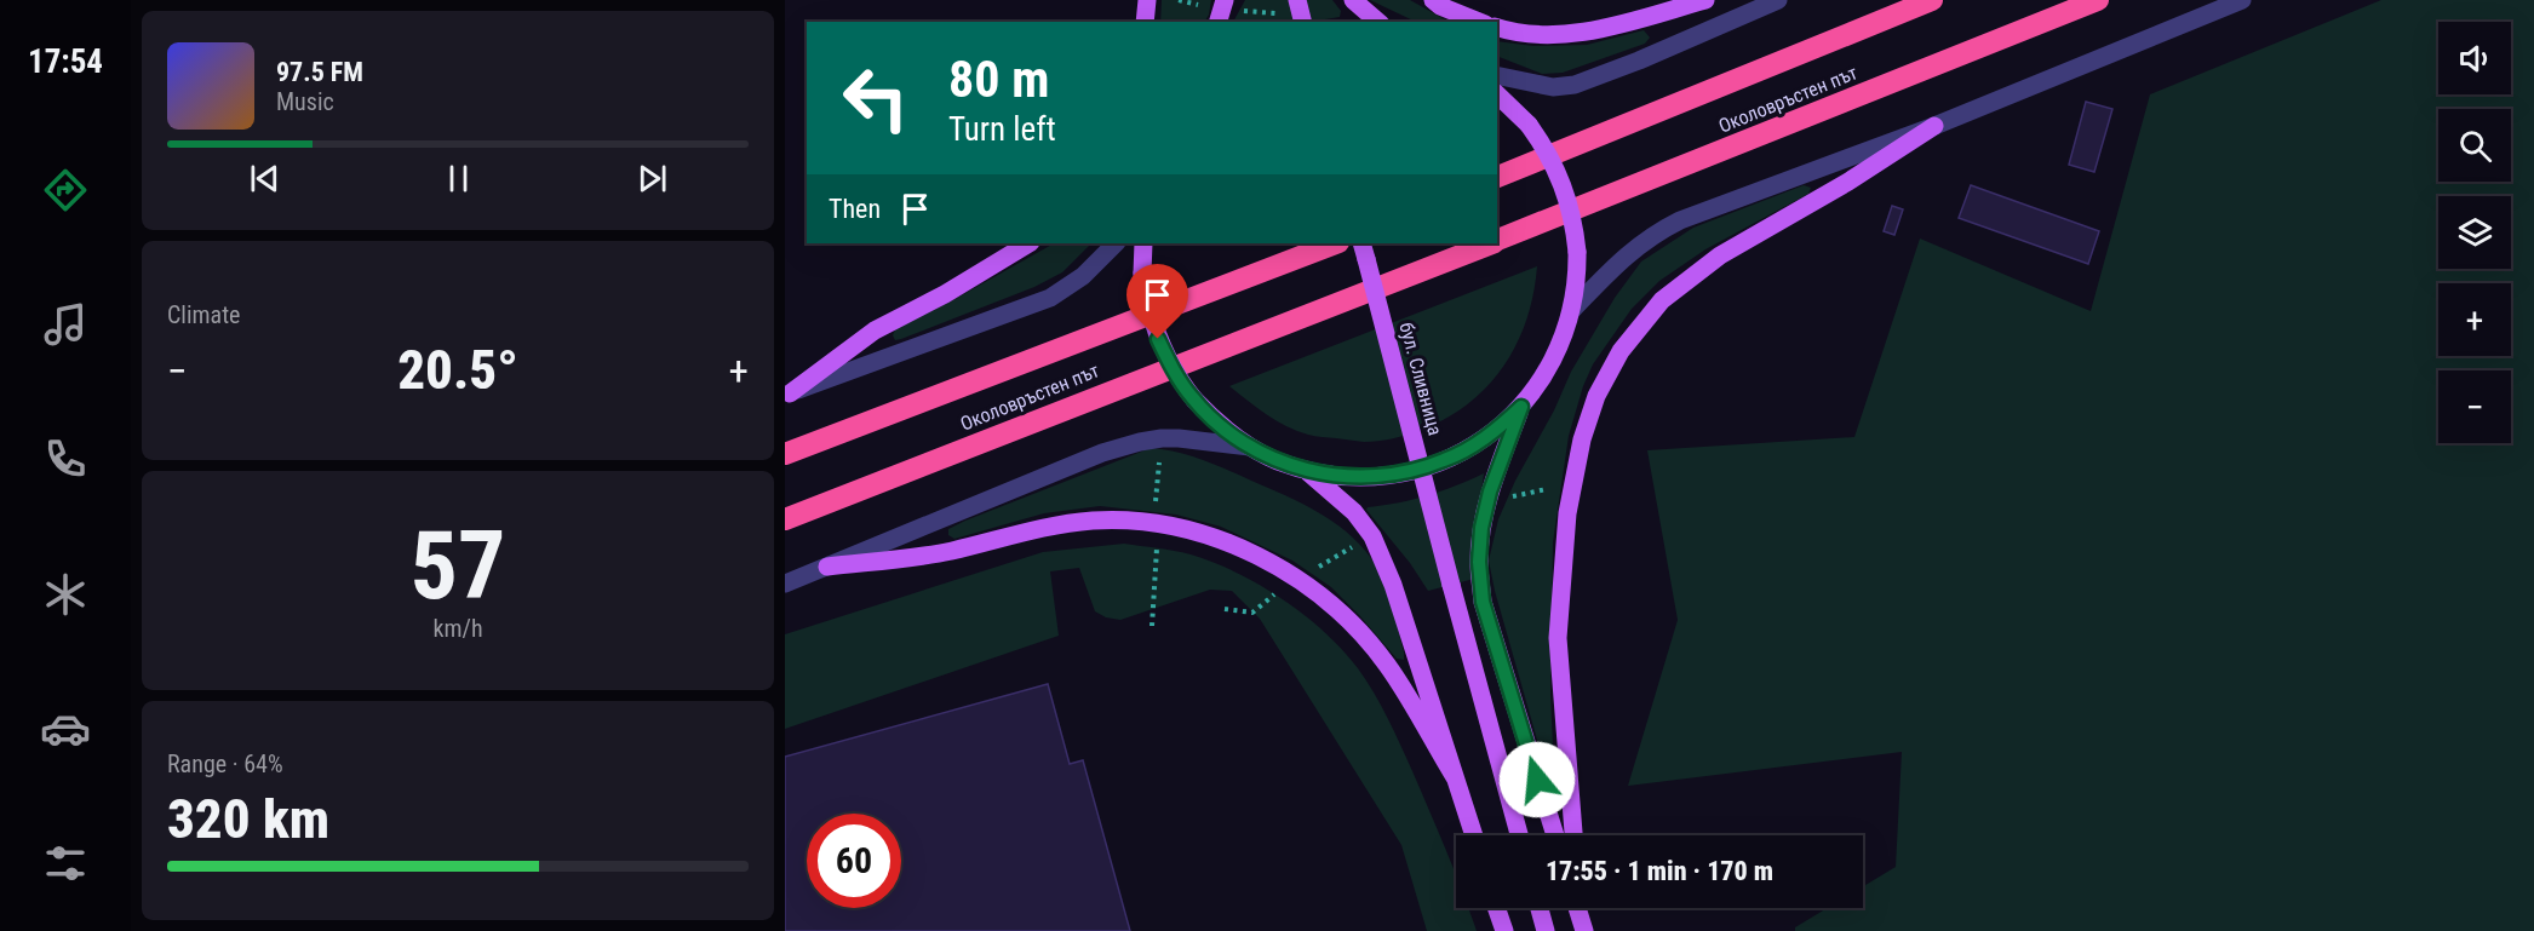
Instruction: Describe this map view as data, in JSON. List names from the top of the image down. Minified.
{"streets":{"highway":["Околовръстен път"],"main road":["бул. Сливница"]},"page":{"tabs":"17:54","map_buttons":["+","−"],"turn":["80 m","Turn left"],"song":["97.5 FM","Music"],"then":"Then","tile":["Climate",["57","km/h"],["Range · 64%","320 km"]],"heat":["−","20.5°","+"],"limit":"60","trip":"17:55 · 1 min · 170 m"}}
